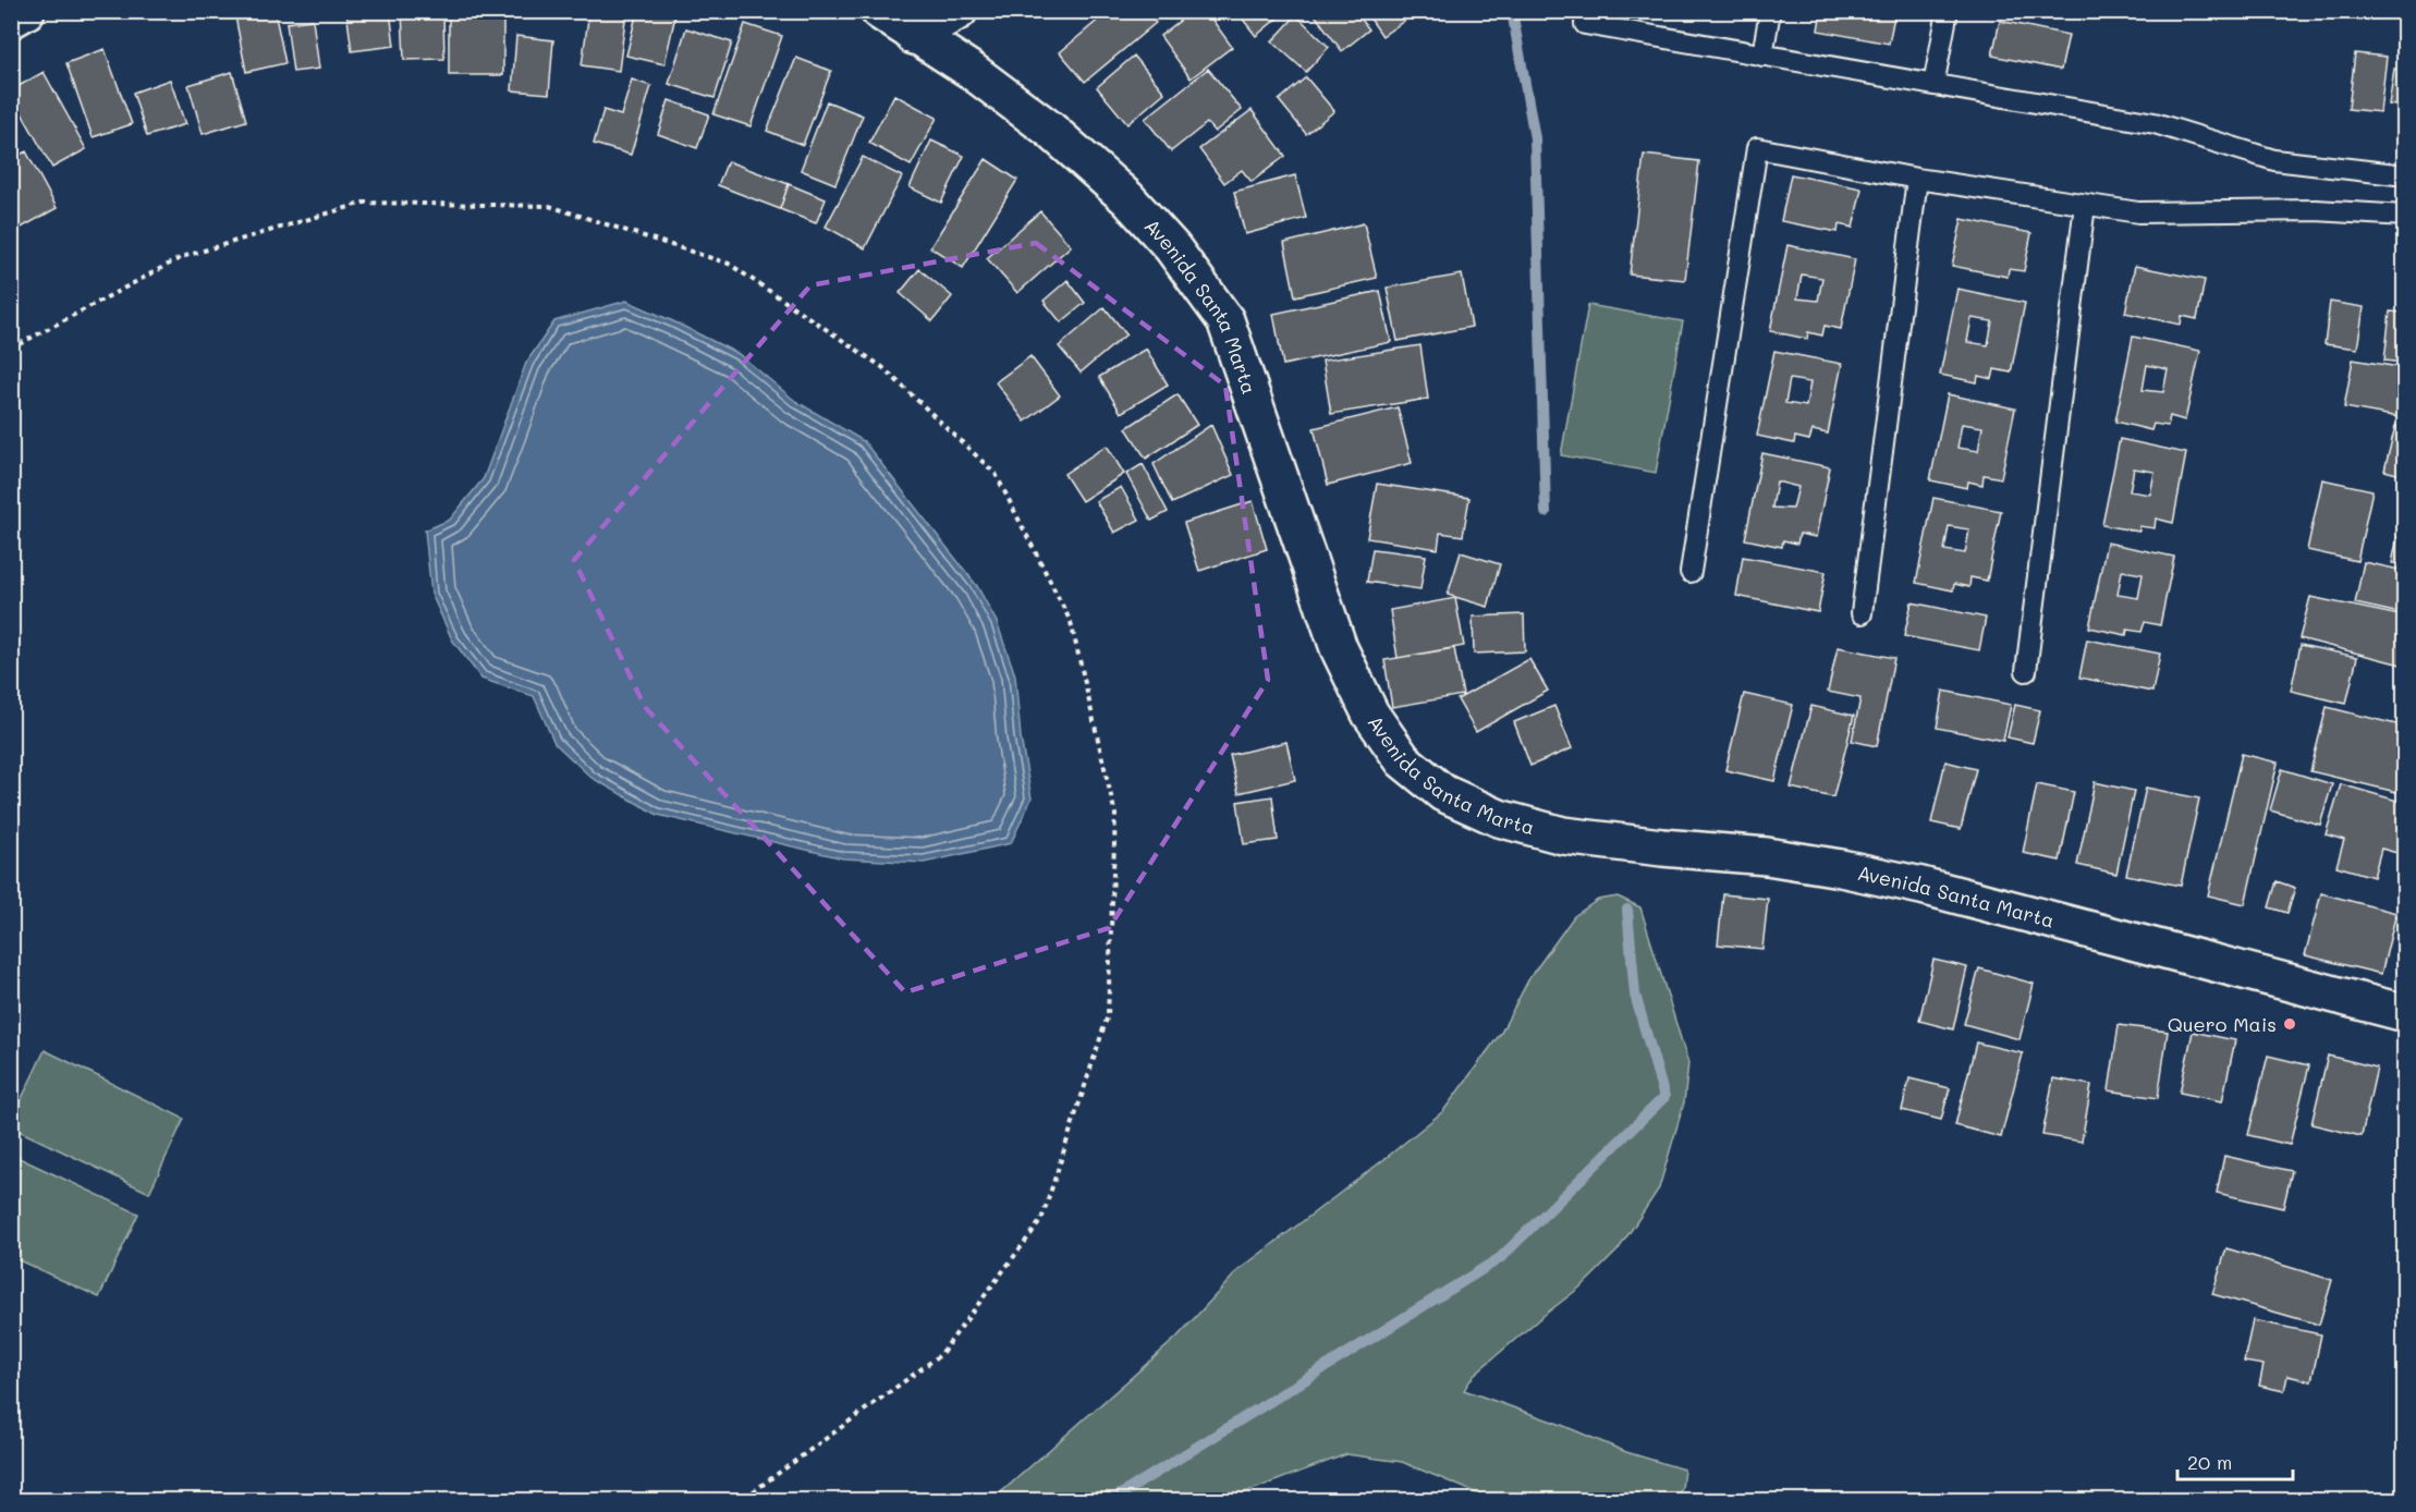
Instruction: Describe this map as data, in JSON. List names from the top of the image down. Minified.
{"streets":{"street":["Avenida Santa Marta"]},"places":["Quero Mais"],"scale_bar":"20 m"}
